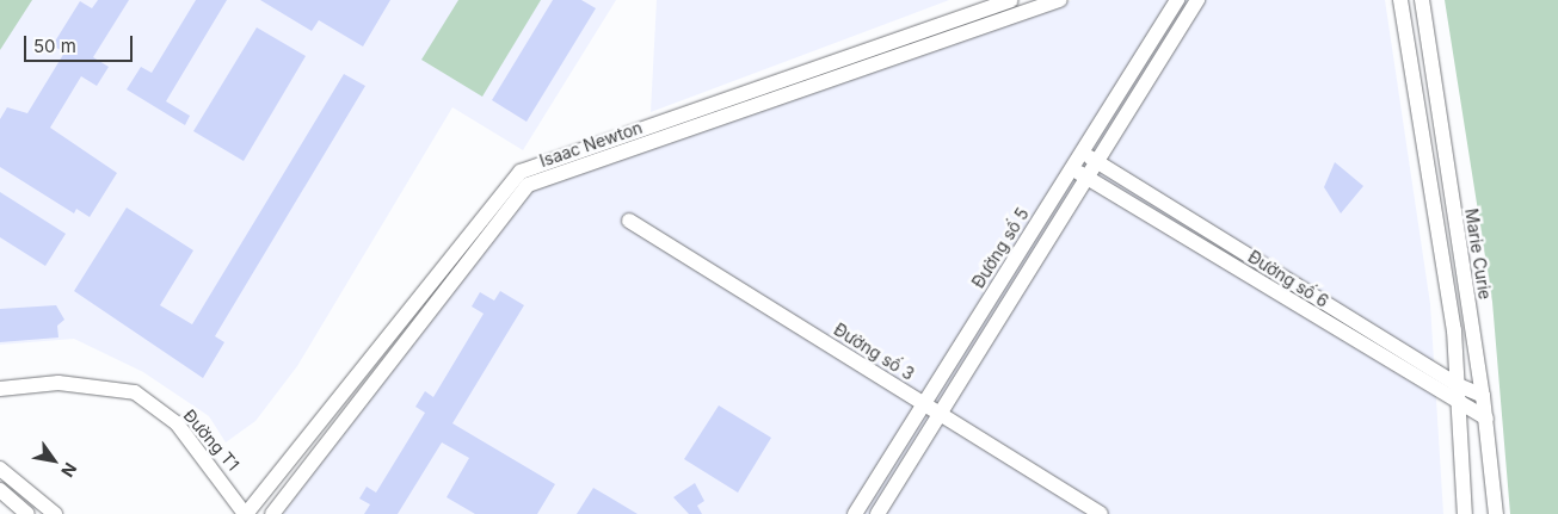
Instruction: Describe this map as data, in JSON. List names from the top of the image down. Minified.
{"streets":{"street":["Isaac Newton","Đường số 5","Marie Curie","Đường số 6","Đường số 3","Đường T1"]},"crossings":[["Isaac Newton","Đường T1"],["Đường số 5","Đường số 6"],["Đường số 5","Đường số 3"],["Marie Curie","Đường số 6"]],"scale_bar":"50 m","north":"bottom right"}
